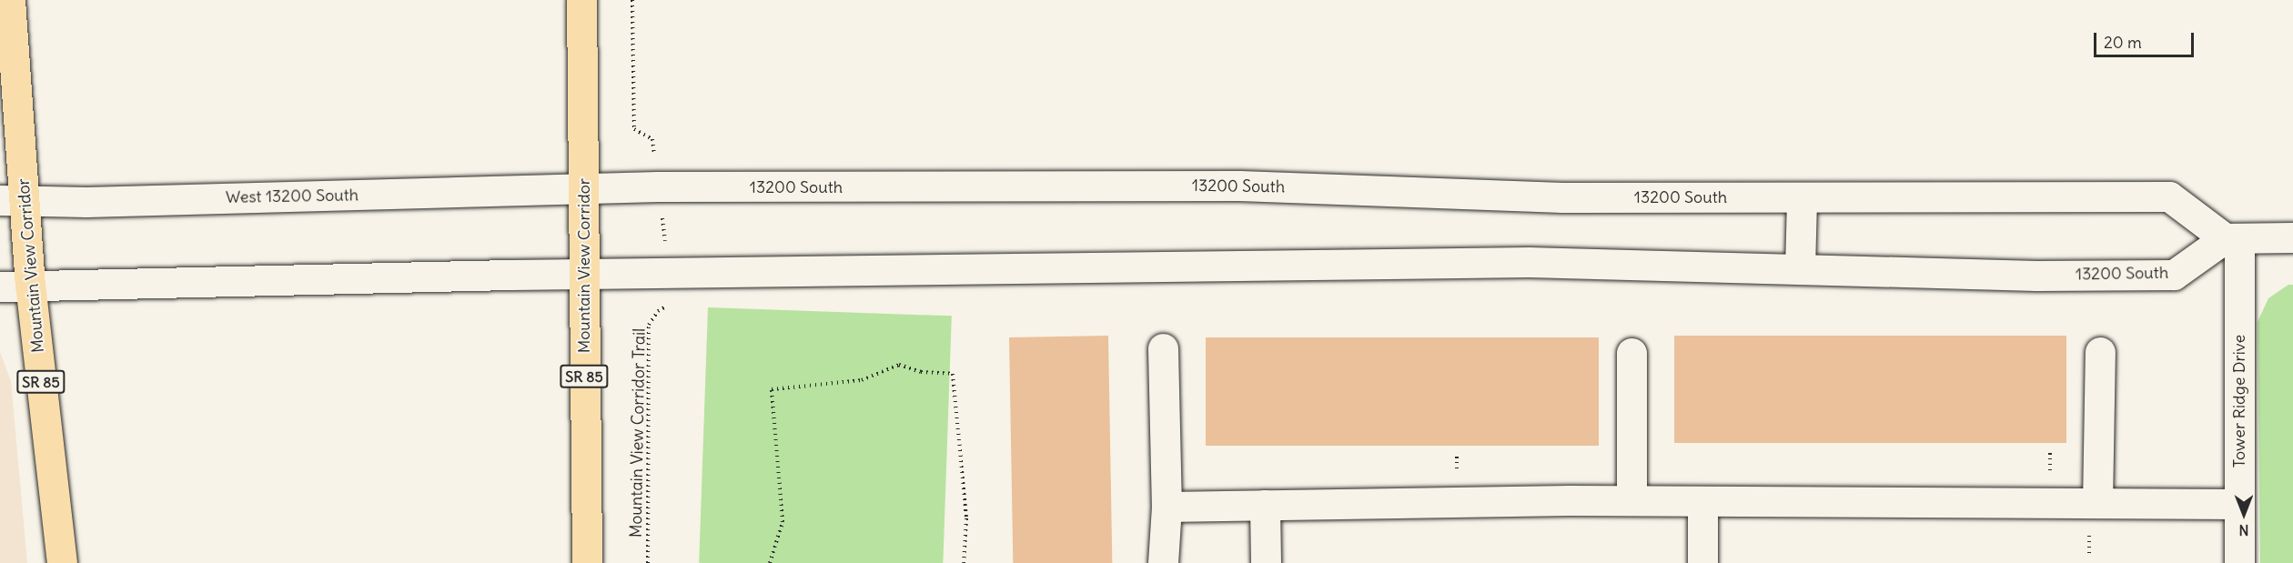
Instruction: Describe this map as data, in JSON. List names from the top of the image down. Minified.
{"streets":{"highway":["Mountain View Corridor","SR 85"],"street":["13200 South","West 13200 South","Tower Ridge Drive"],"path":["Mountain View Corridor Trail"]},"crossings":[["13200 South","West 13200 South"],["13200 South","Mountain View Corridor"],["13200 South","Tower Ridge Drive"],["13200 South","Mountain View Corridor Trail"],["West 13200 South","Mountain View Corridor"]],"scale_bar":"20 m","north":"bottom"}
